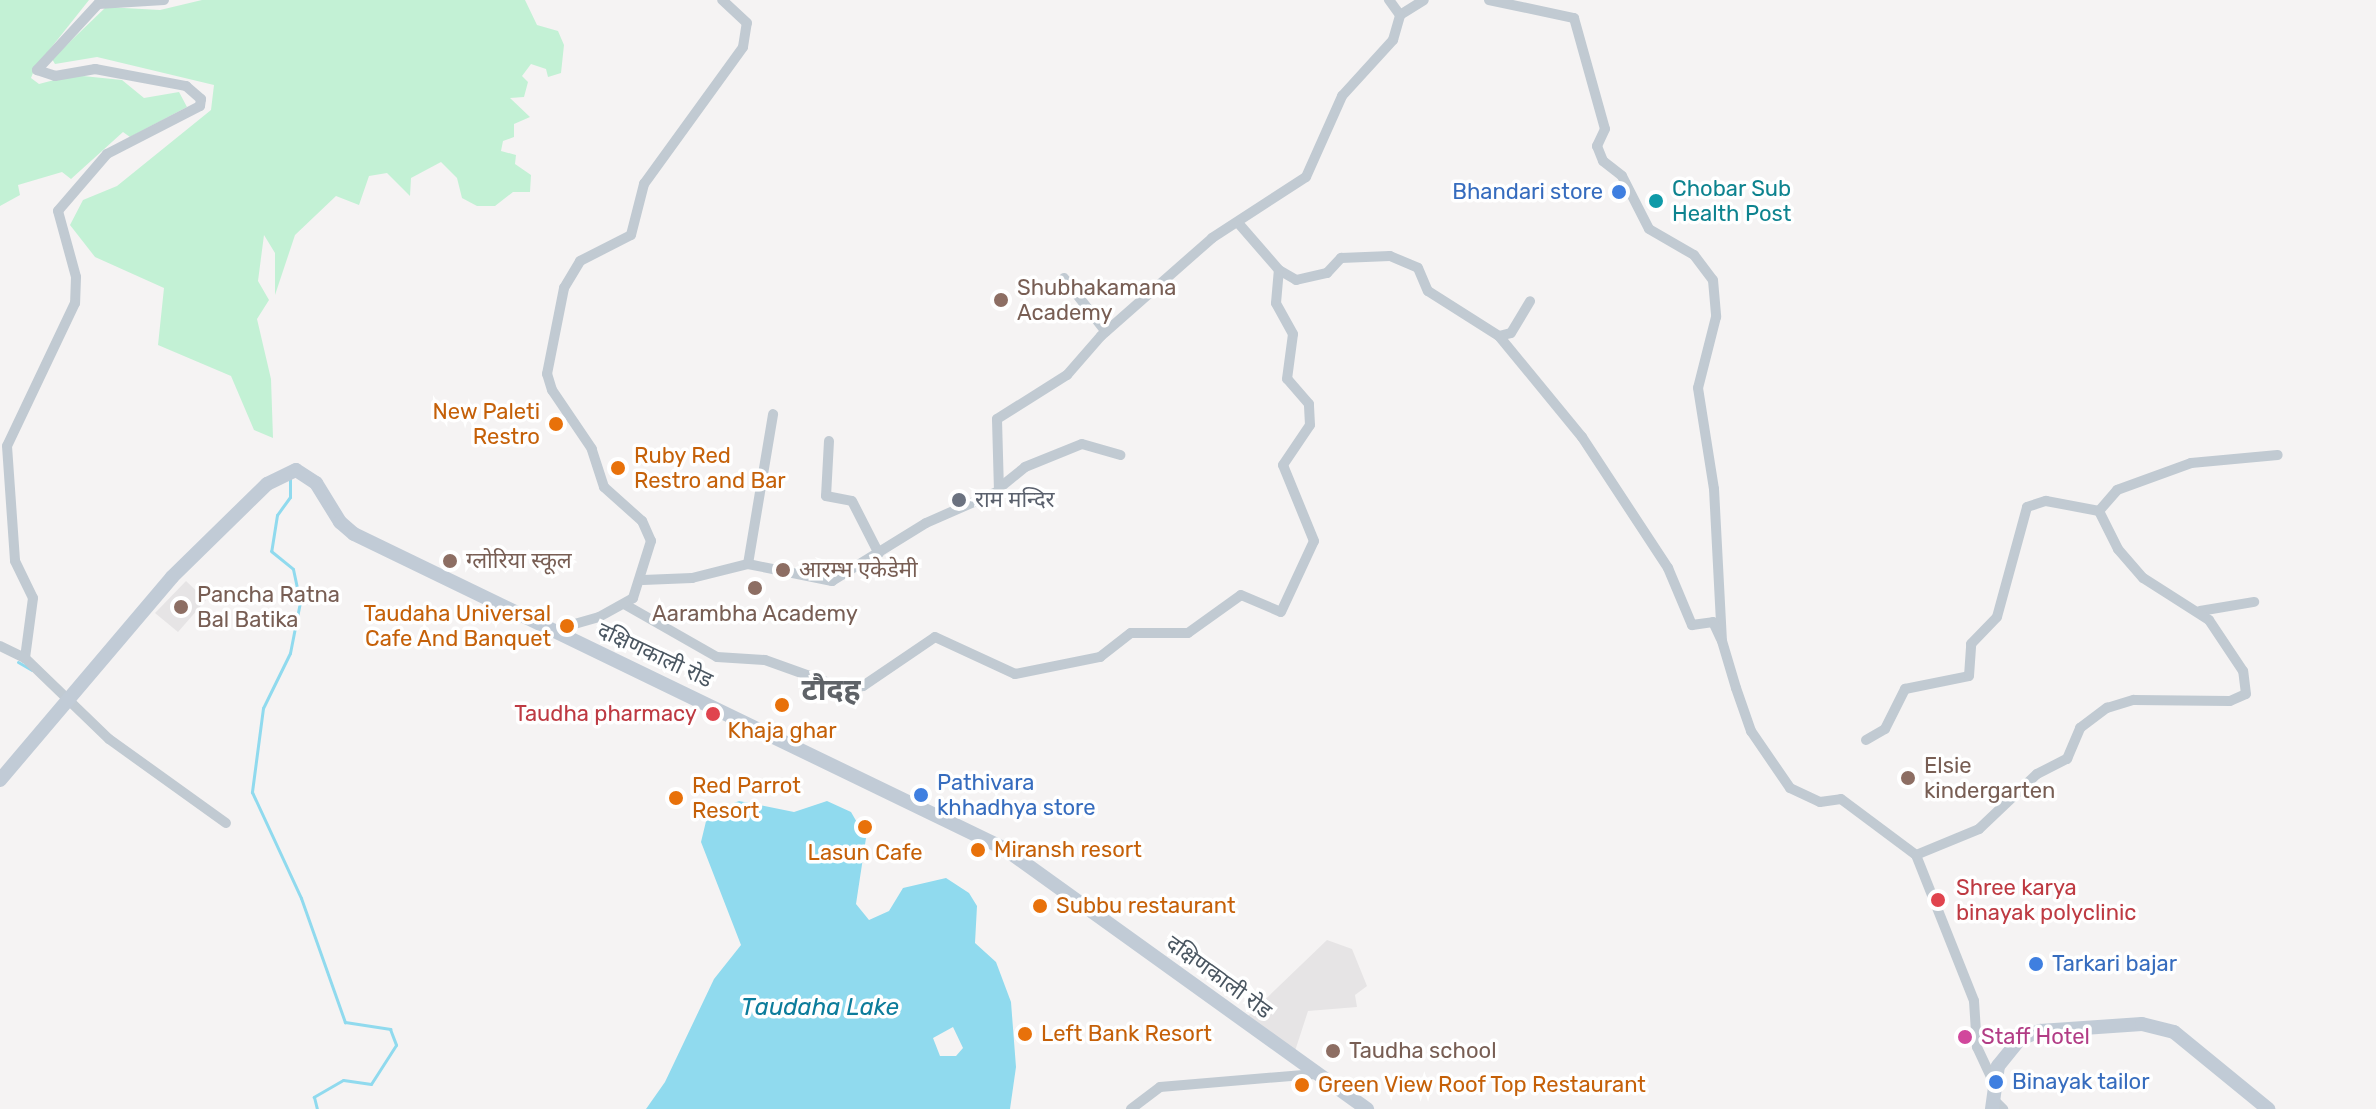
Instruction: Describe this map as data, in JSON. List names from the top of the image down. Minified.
{"streets":{"main road":["दक्षिणकाली रोड"]},"districts":["टौदह"],"water":["Taudaha Lake"],"places":["Bhandari store","Chobar Sub Health Post","Shubhakamana Academy","New Paleti Restro","Ruby Red Restro and Bar","राम मन्दिर","ग्लोरिया स्कूल","आरम्भ एकेडेमी","Aarambha Academy","Pancha Ratna Bal Batika","Taudaha Universal Cafe And Banquet","Khaja ghar","Taudha pharmacy","Elsie kindergarten","Pathivara khhadhya store","Red Parrot Resort","Lasun Cafe","Miransh resort","Shree karya binayak polyclinic","Subbu restaurant","Tarkari bajar","Left Bank Resort","Staff Hotel","Taudha school","Binayak tailor","Green View Roof Top Restaurant"]}
